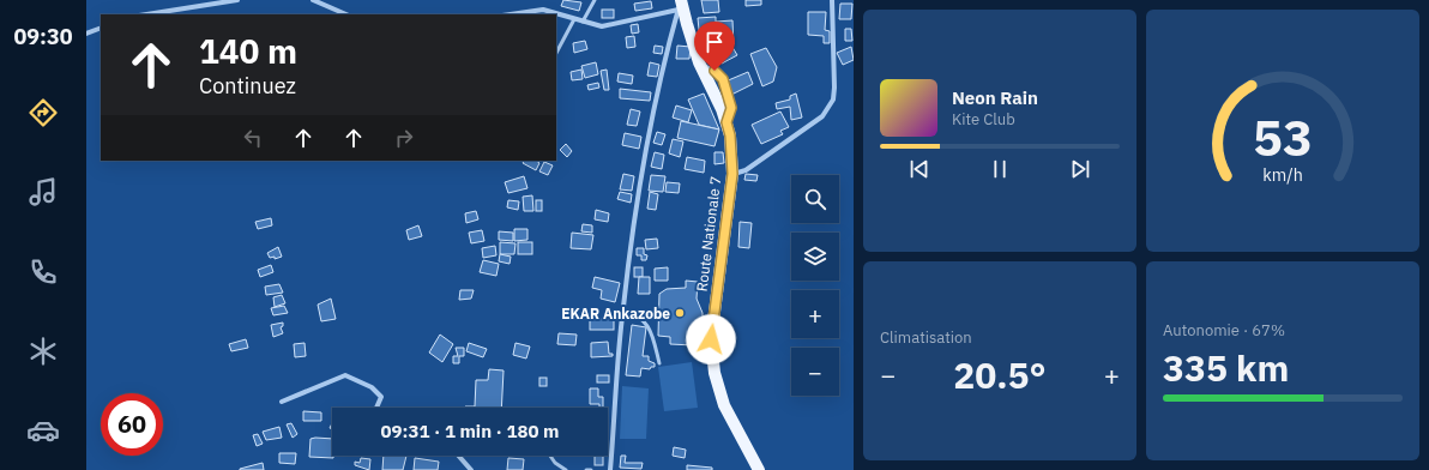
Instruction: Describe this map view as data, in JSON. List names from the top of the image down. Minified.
{"streets":{"main road":["Route Nationale 7"]},"places":["EKAR Ankazobe"],"page":{"tabs":"09:30","turn":["140 m","Continuez"],"song":["Neon Rain","Kite Club"],"map_buttons":["+","−"],"tile":["Climatisation",["Autonomie · 67%","335 km"]],"heat":["−","20.5°","+"],"limit":"60","trip":"09:31 · 1 min · 180 m","gauge":["53","km/h"]}}
